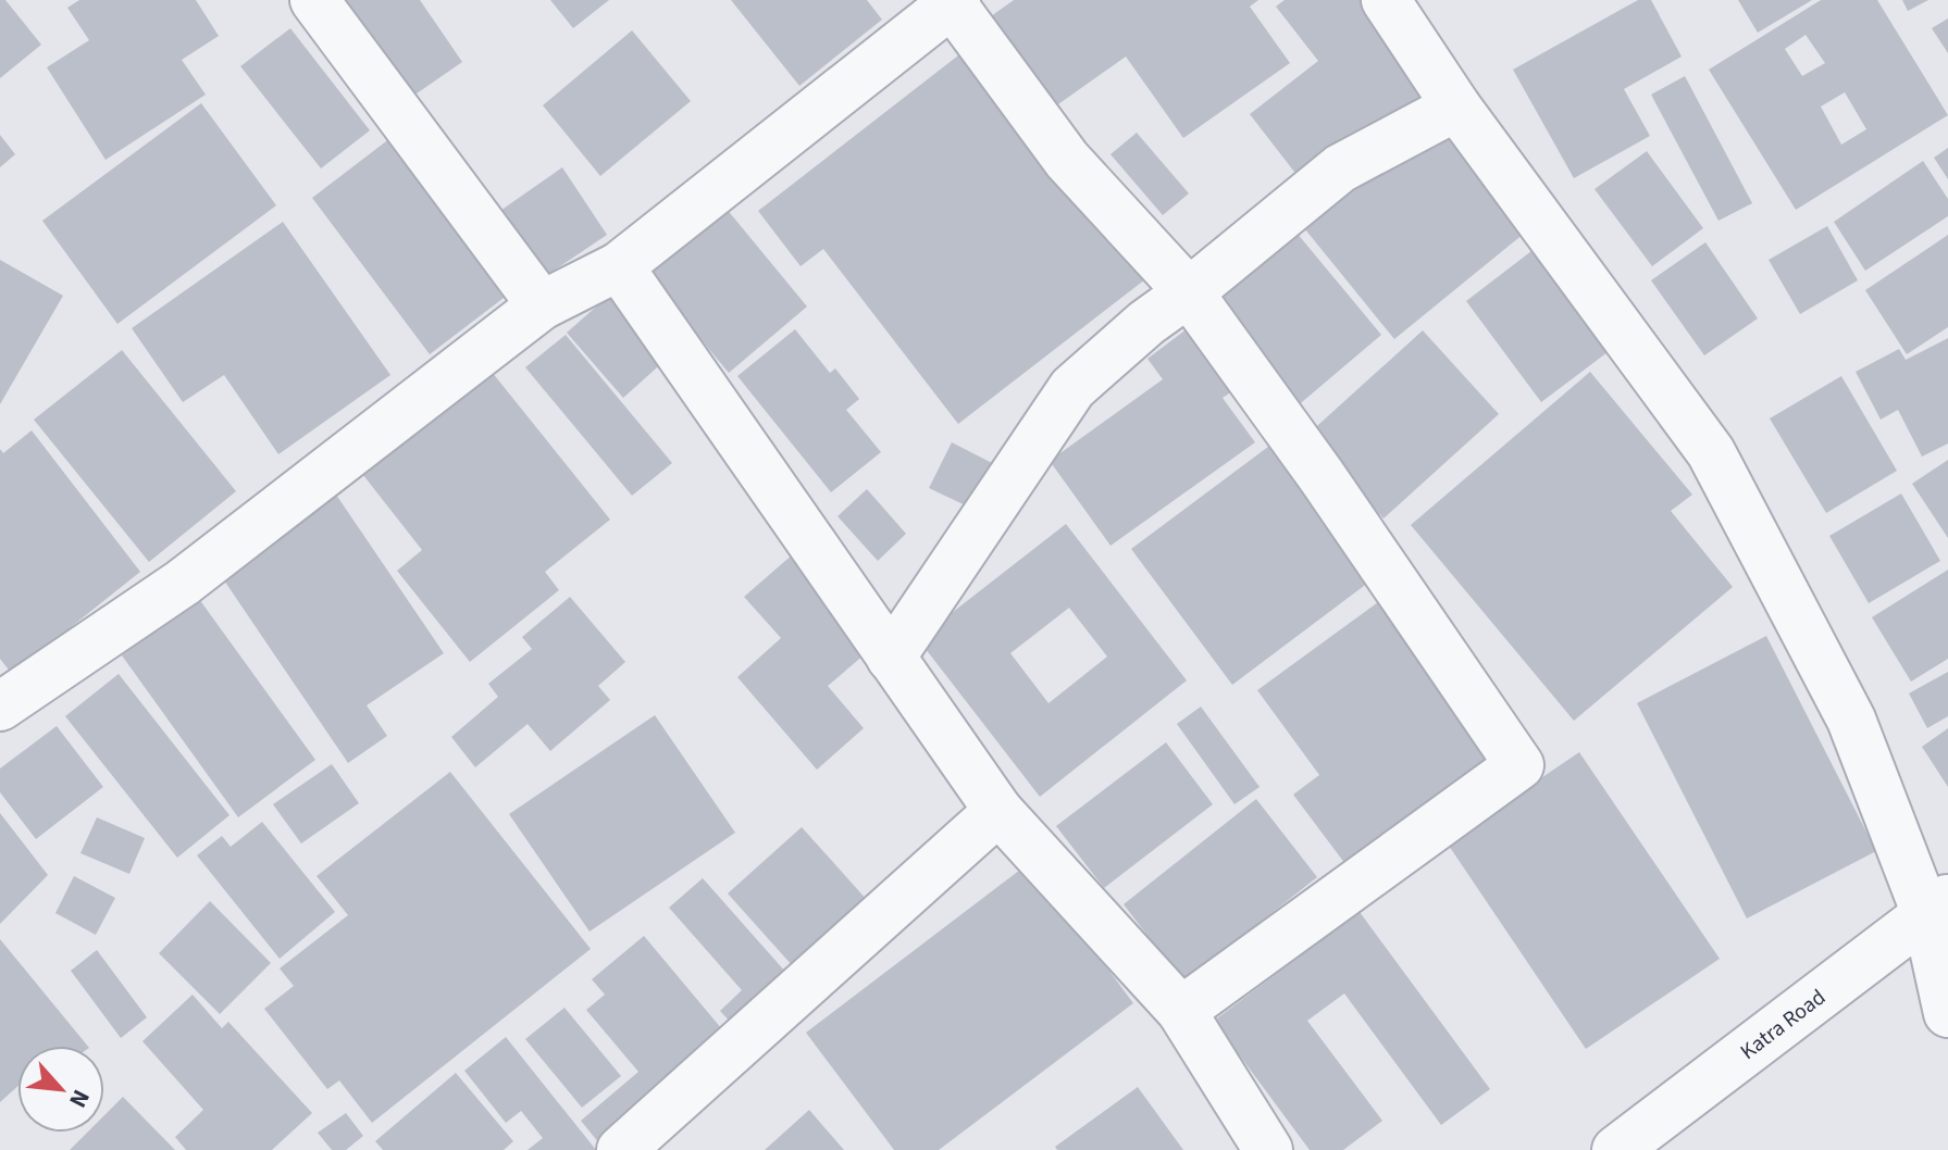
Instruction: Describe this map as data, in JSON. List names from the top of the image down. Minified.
{"streets":{"street":["Katra Road"]},"north":"bottom right"}
